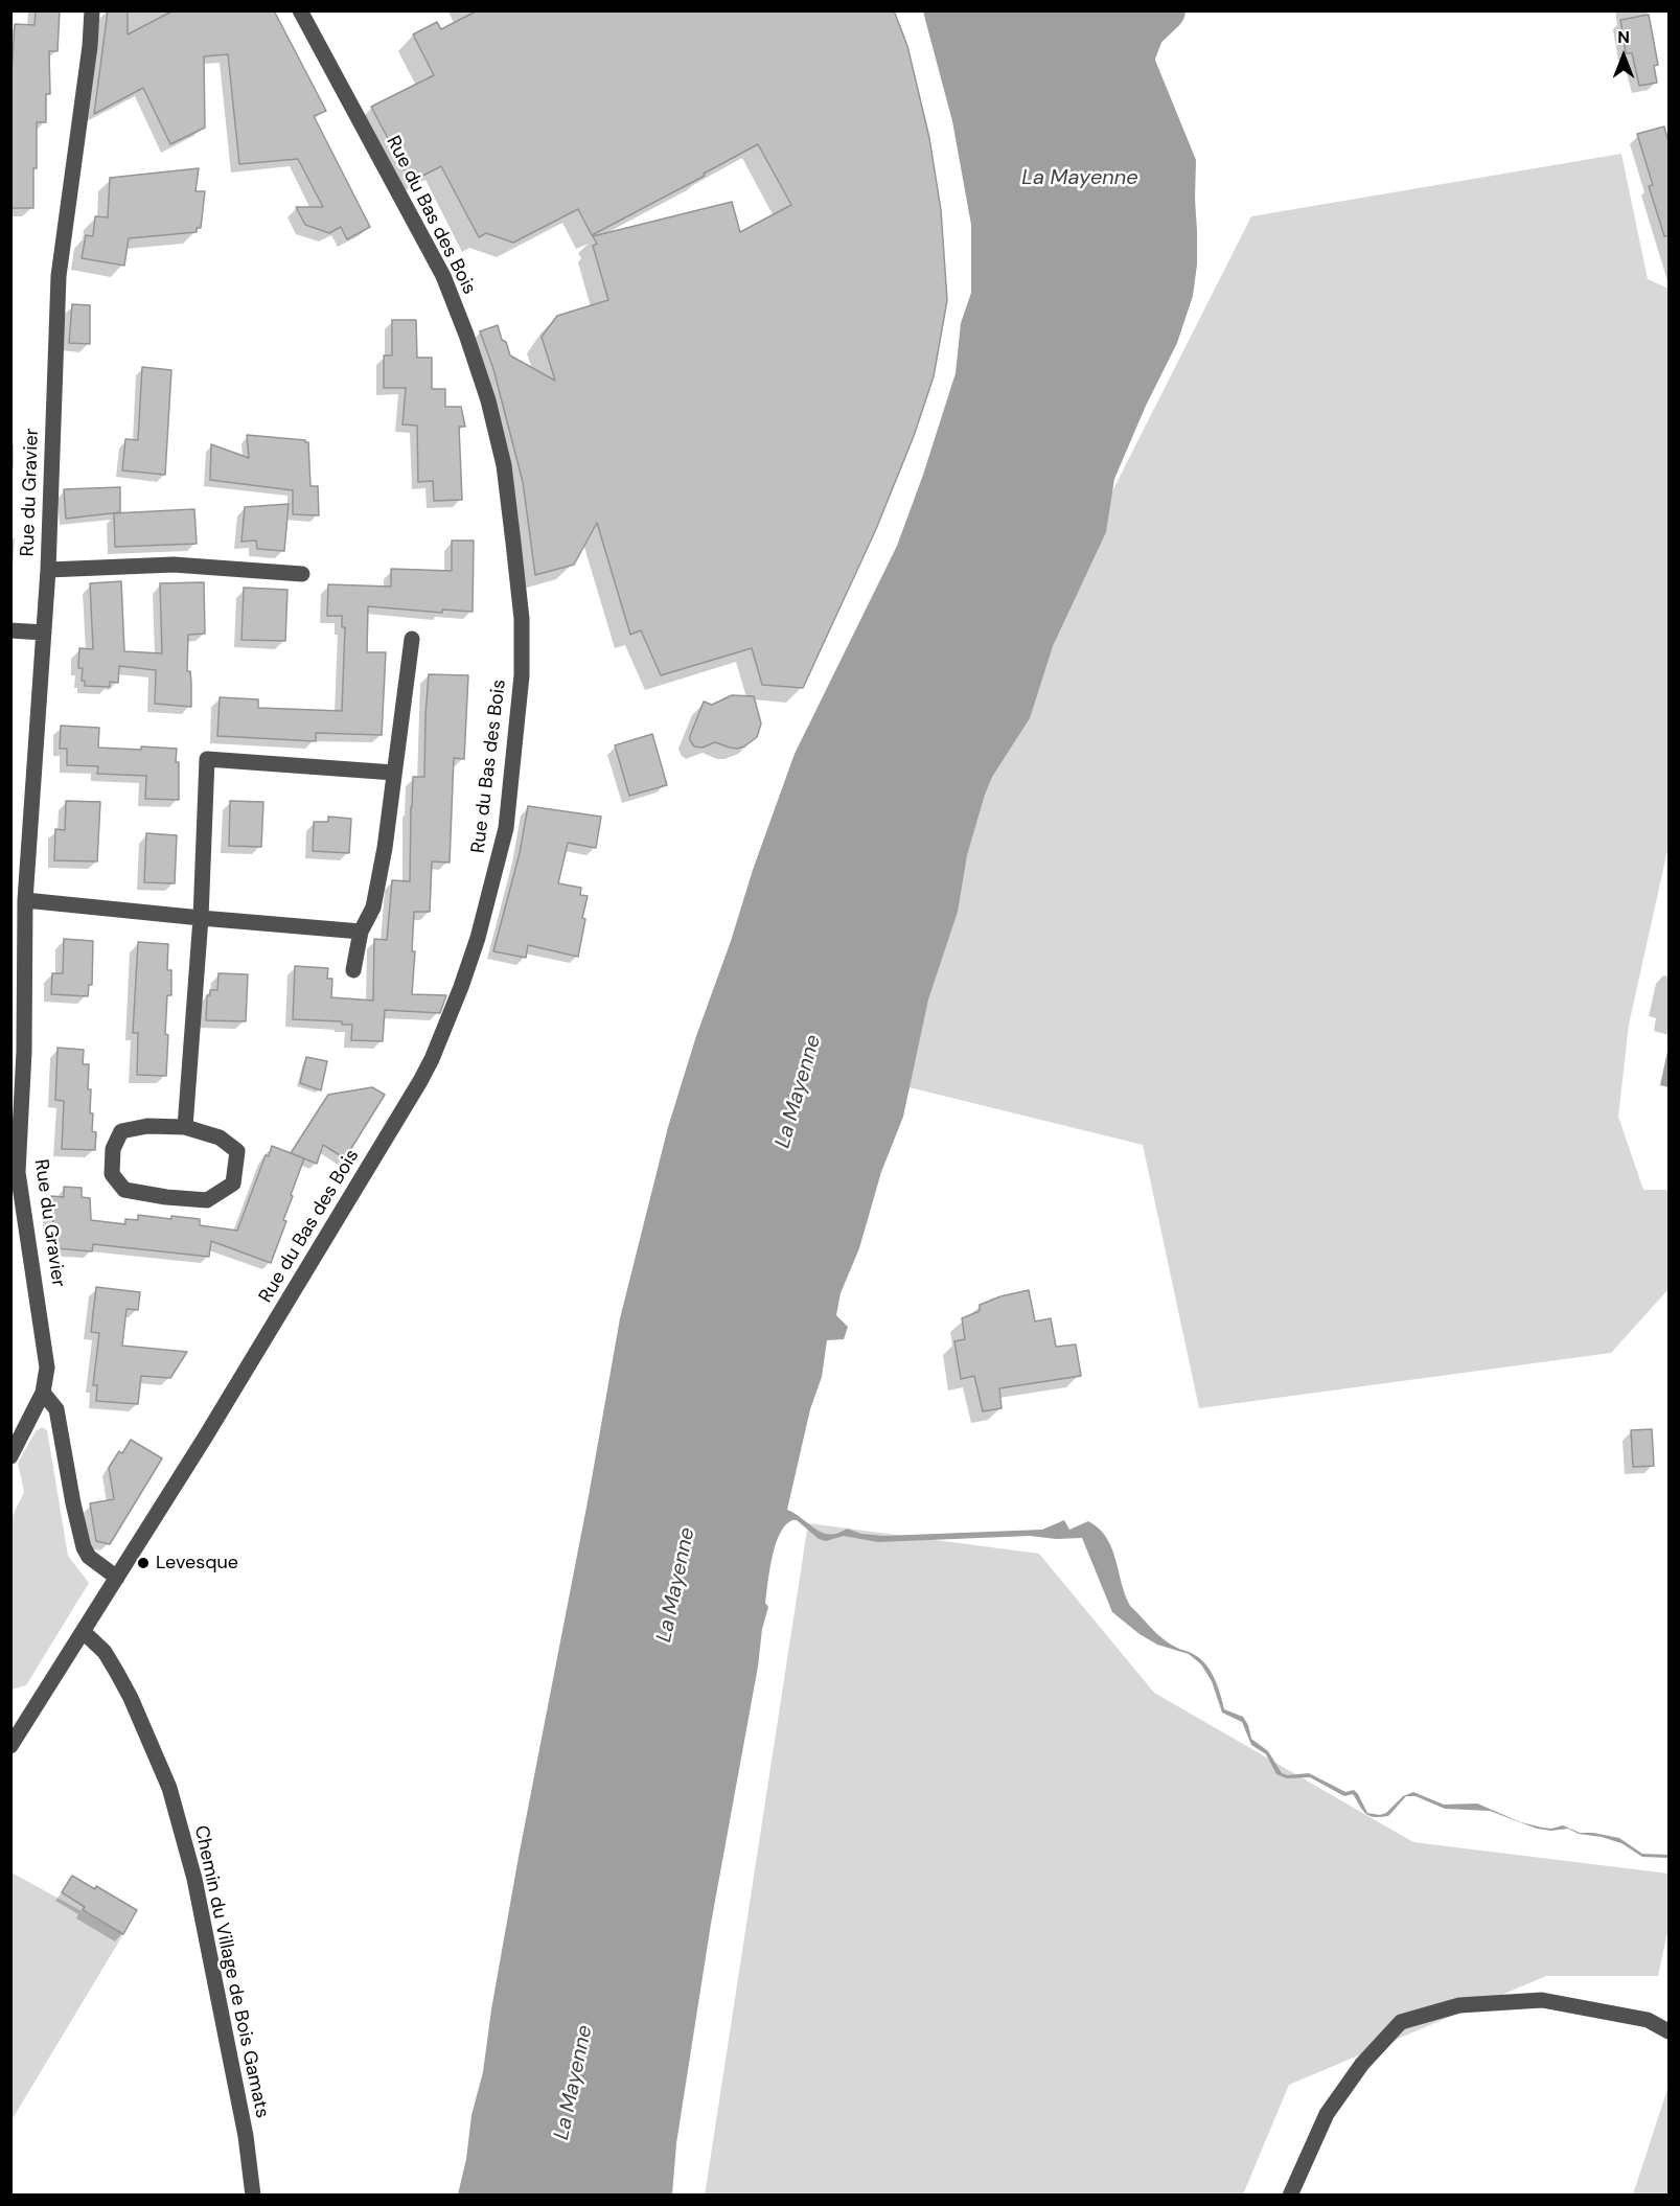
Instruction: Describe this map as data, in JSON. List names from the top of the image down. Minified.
{"streets":{"street":["Rue du Bas des Bois","Rue du Gravier","Chemin du Village de Bois Gamats"]},"crossings":[["Rue du Bas des Bois","Chemin du Village de Bois Gamats"]],"water":["La Mayenne"],"places":["Levesque"],"north":"top"}
